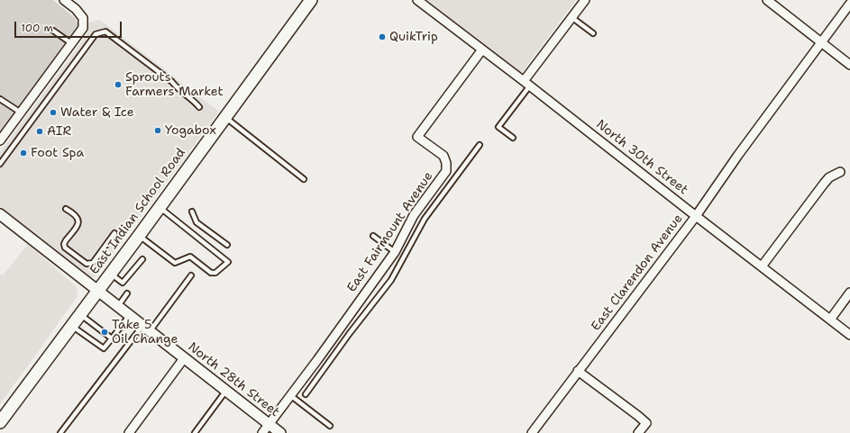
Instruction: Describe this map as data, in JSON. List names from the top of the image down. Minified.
{"streets":{"main road":["East Indian School Road"],"street":["North 30th Street","East Fairmount Avenue","East Clarendon Avenue","North 28th Street"]},"crossings":[["North 30th Street","East Fairmount Avenue"],["North 30th Street","East Clarendon Avenue"],["East Indian School Road","North 28th Street"],["East Fairmount Avenue","North 28th Street"]],"places":["QuikTrip","Sprouts Farmers Market","Water & Ice","Yogabox","AIR","Foot Spa","Take 5 Oil Change"],"scale_bar":"100 m"}
